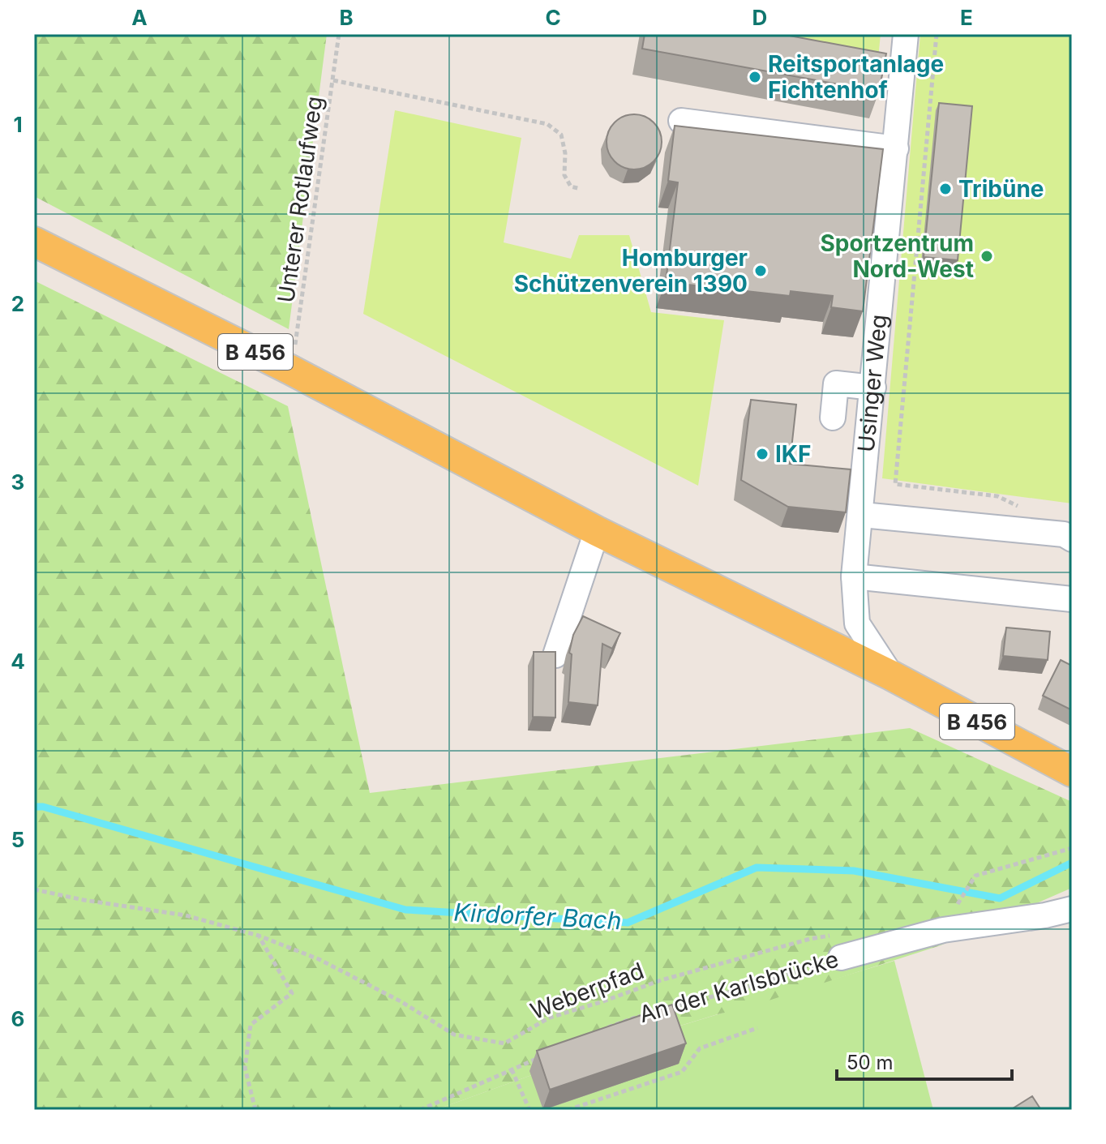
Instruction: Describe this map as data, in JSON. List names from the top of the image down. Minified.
{"streets":{"main road":["B 456"],"street":["Usinger Weg","An der Karlsbrücke"],"path":["Unterer Rotlaufweg","Weberpfad"]},"crossings":[["Unterer Rotlaufweg","B 456"],["B 456","Usinger Weg"],["An der Karlsbrücke","Weberpfad"]],"water":["Kirdorfer Bach"],"places":["Reitsportanlage Fichtenhof","Tribüne","Sportzentrum Nord-West","Homburger Schützenverein 1390","IKF"],"scale_bar":"50 m","grid":{"columns":["A","B","C","D","E"],"rows":["1","2","3","4","5","6"]}}
